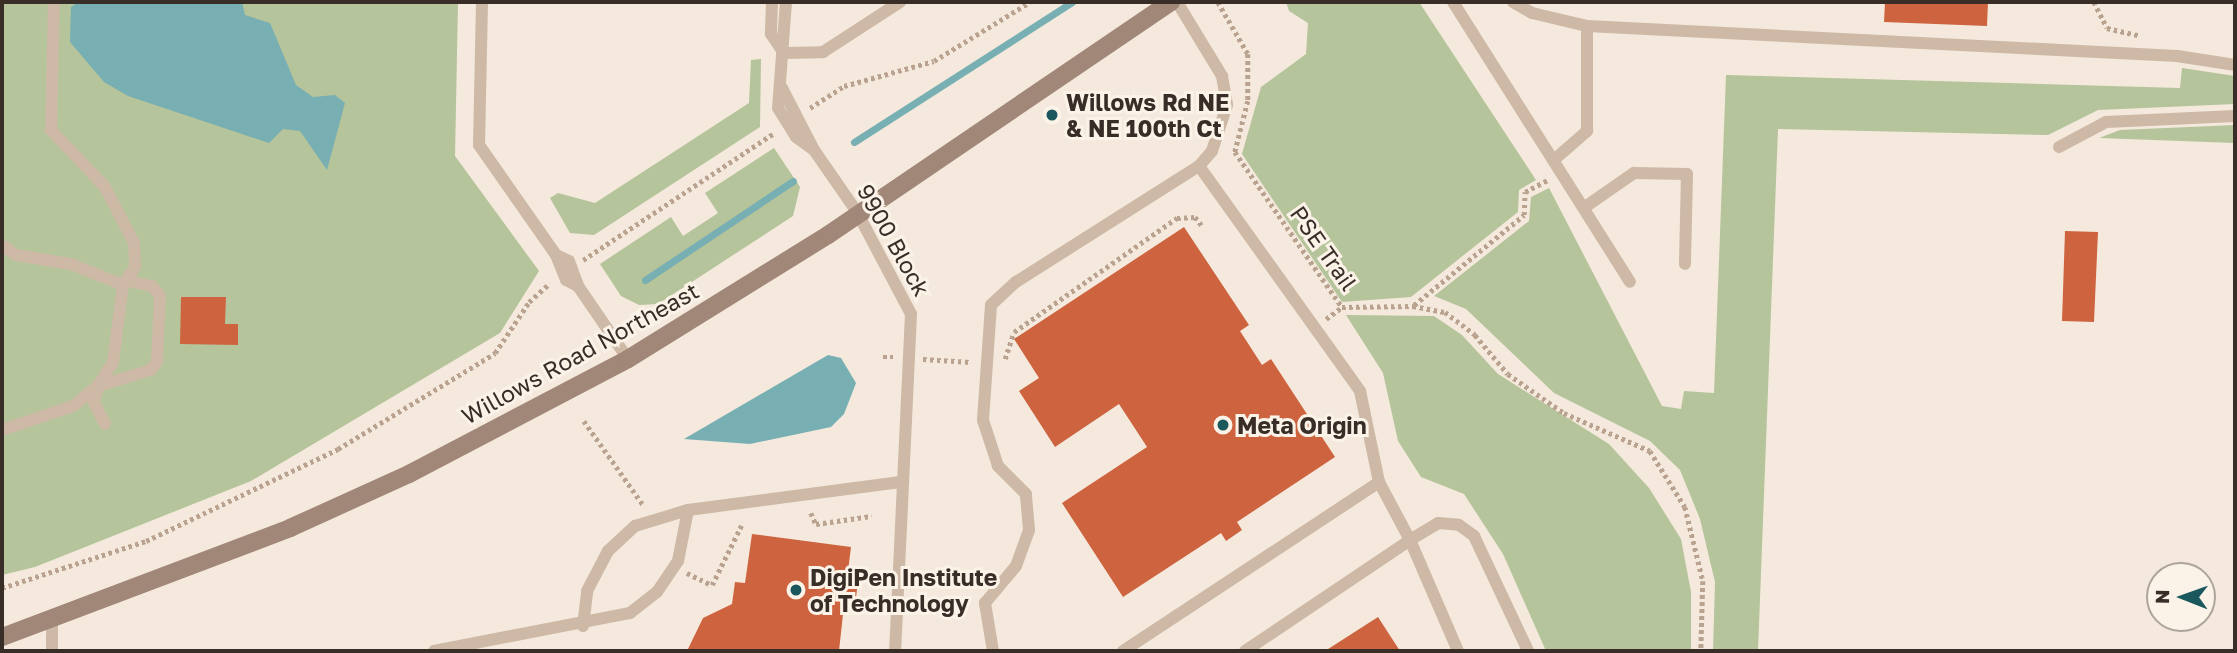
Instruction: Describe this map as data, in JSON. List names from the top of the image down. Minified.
{"streets":{"main road":["Willows Road Northeast"],"lane":["9900 Block"],"path":["PSE Trail"]},"crossings":[["9900 Block","Willows Road Northeast"]],"places":["Willows Rd NE & NE 100th Ct","Meta Origin","DigiPen Institute of Technology"],"north":"left"}
